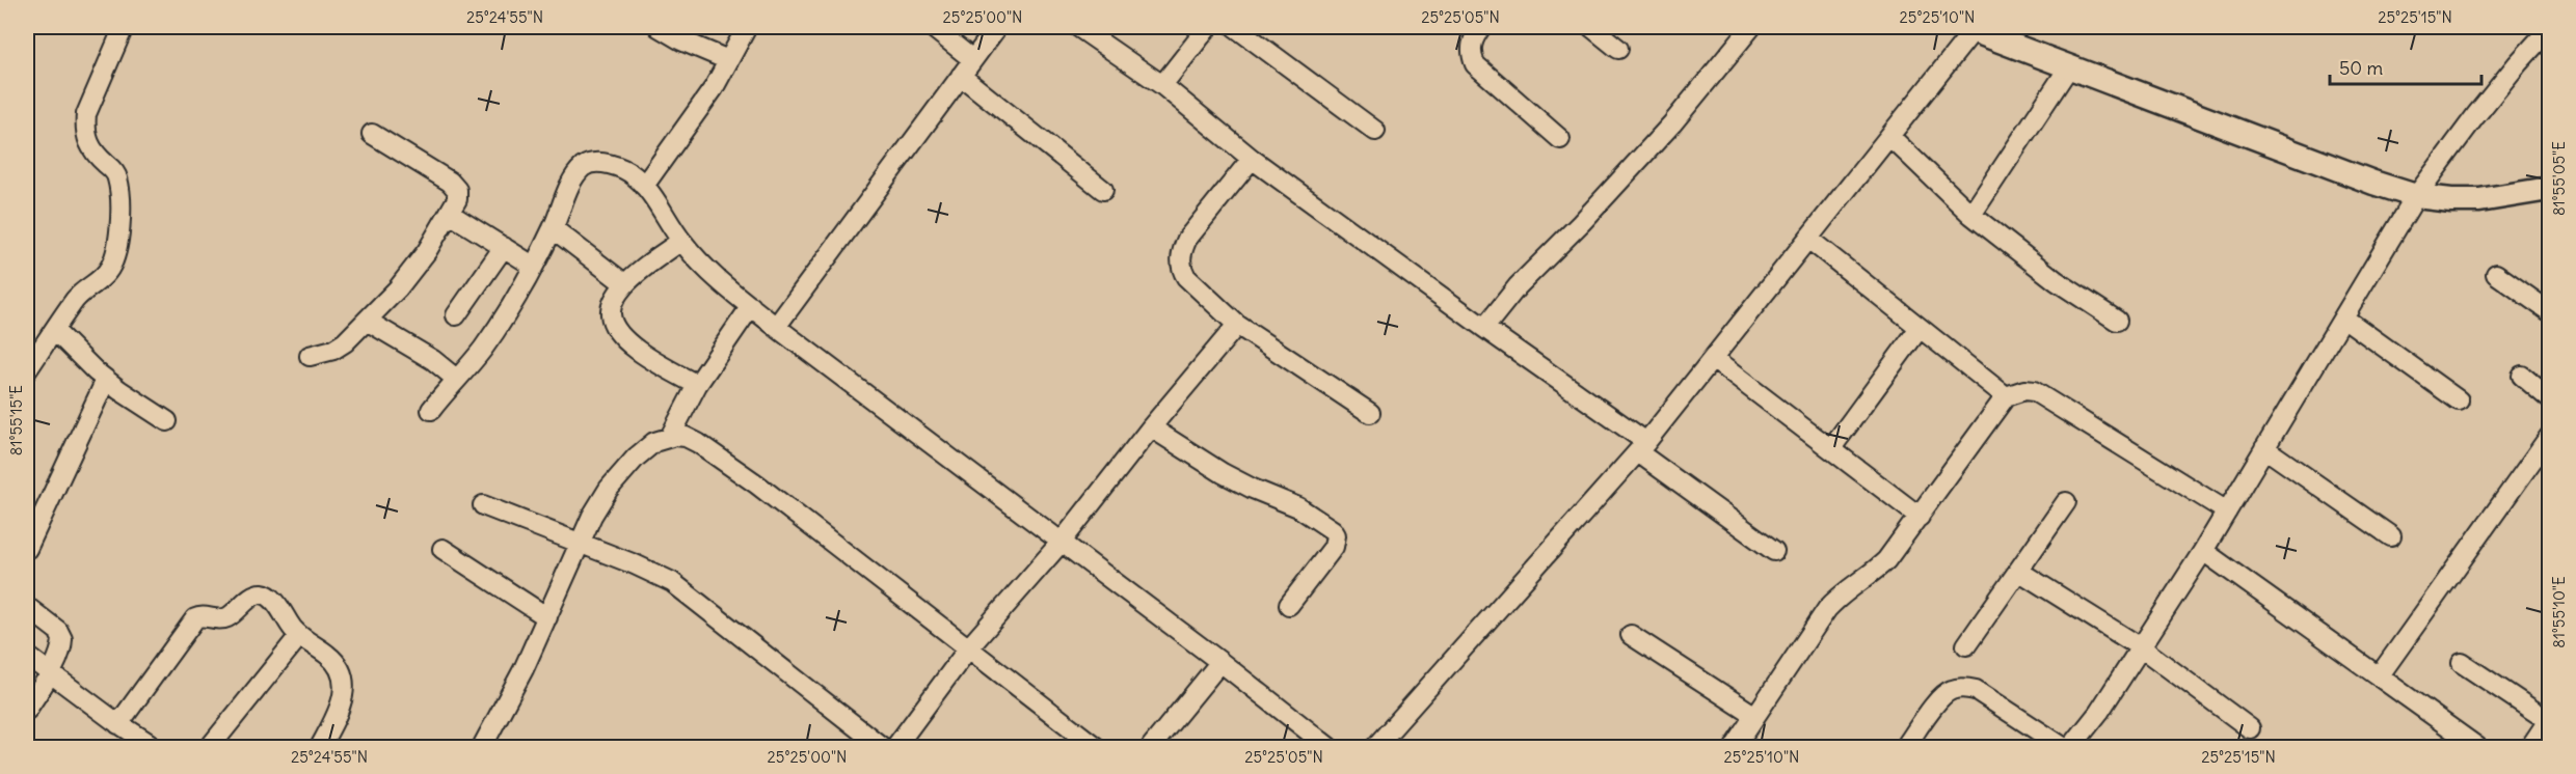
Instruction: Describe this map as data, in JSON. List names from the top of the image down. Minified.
{"scale_bar":"50 m","coordinates":["25°24'55\"N","25°25'00\"N","25°25'05\"N","25°25'10\"N","25°25'15\"N","81°55'05\"E","81°55'15\"E","81°55'10\"E"]}
